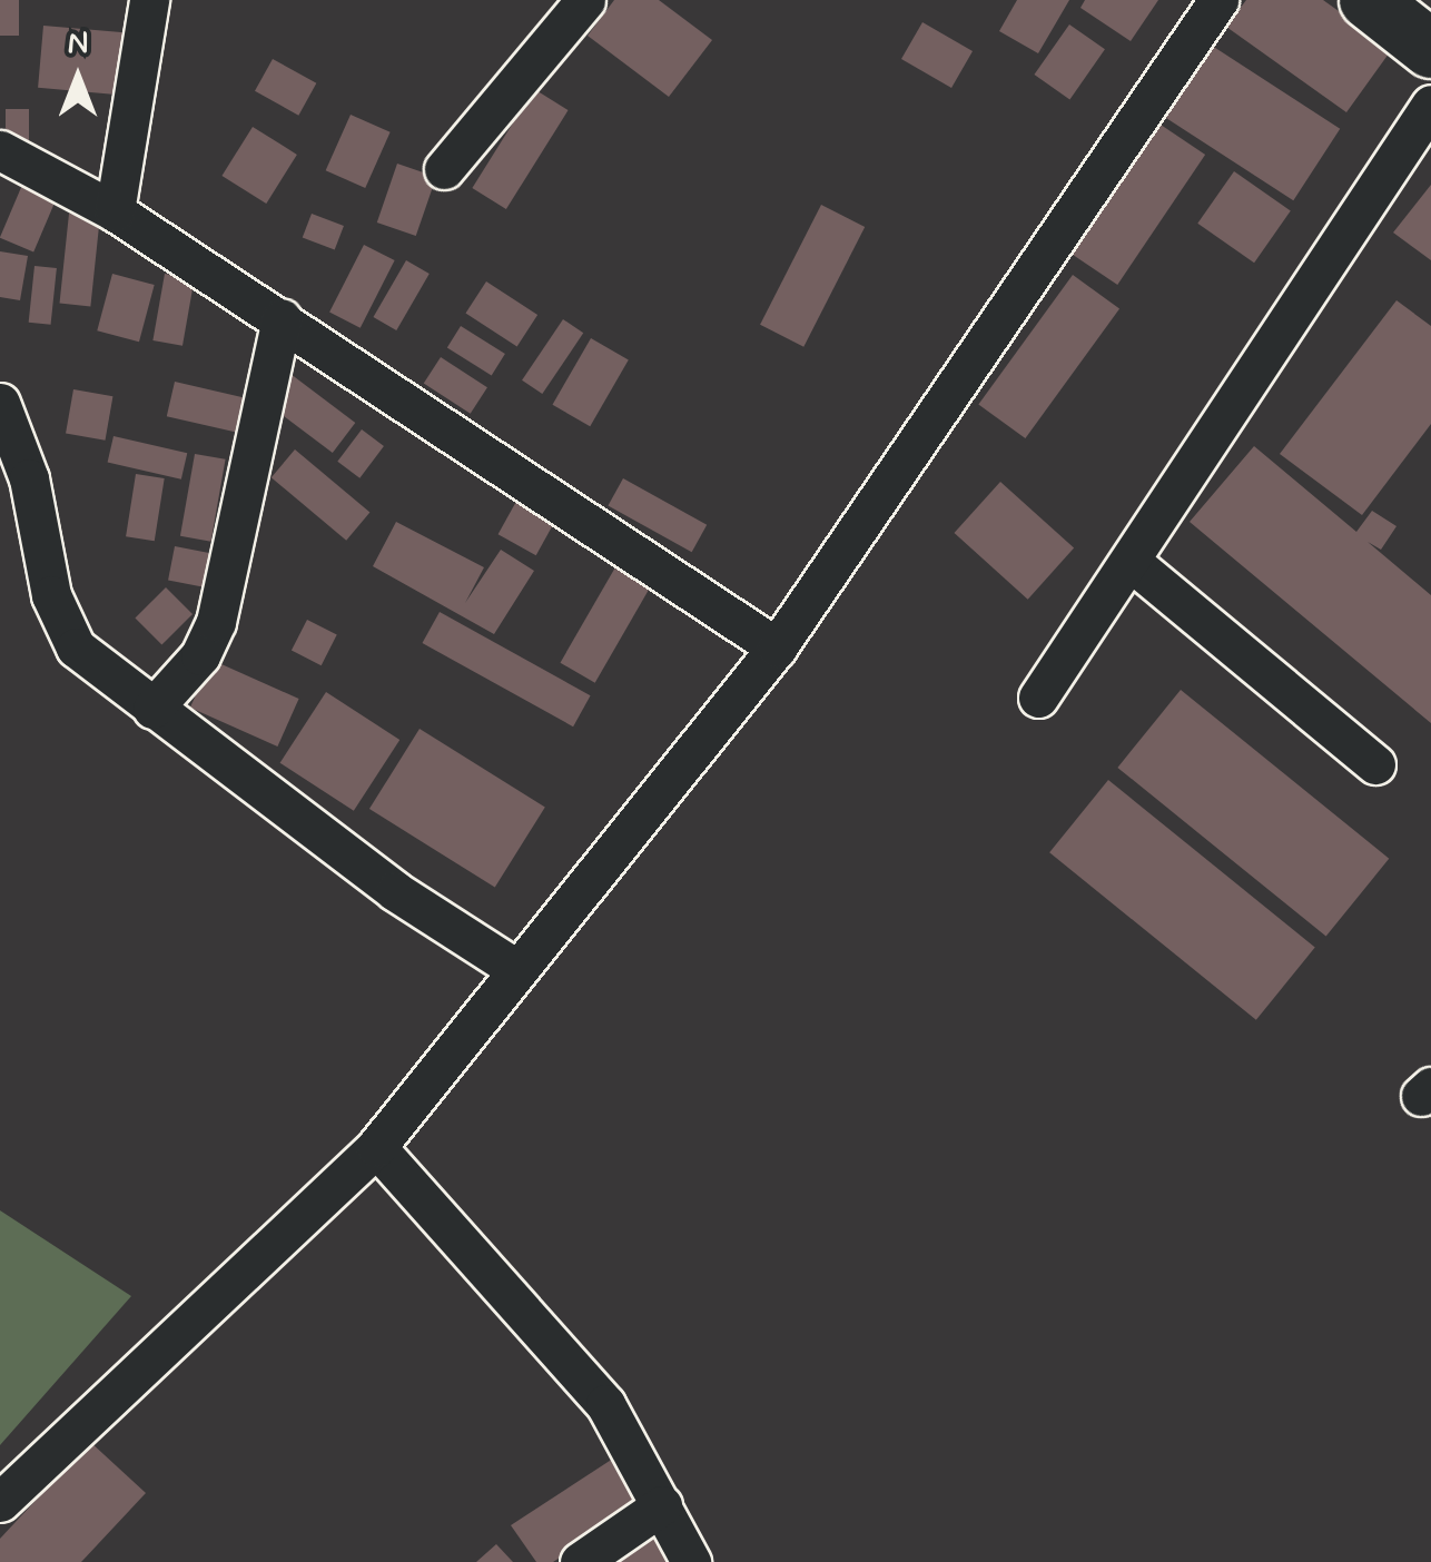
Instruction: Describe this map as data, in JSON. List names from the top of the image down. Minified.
{"north":"top"}
